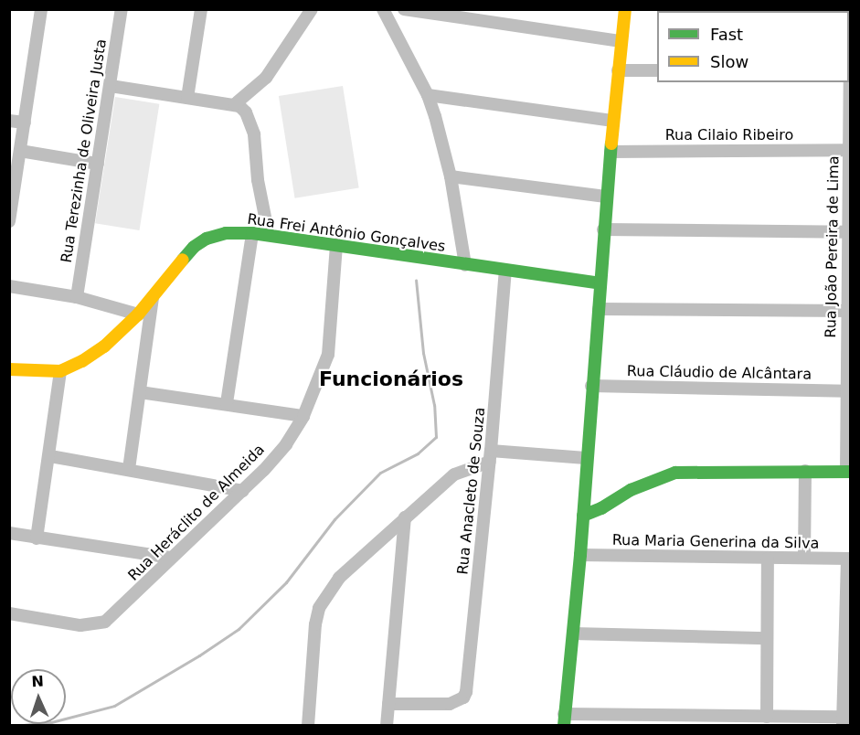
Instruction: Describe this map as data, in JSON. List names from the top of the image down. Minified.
{"streets":{"street":["Rua Cilaio Ribeiro","Rua Terezinha de Oliveira Justa","Rua Frei Antônio Gonçalves","Rua João Pereira de Lima","Rua Cláudio de Alcântara","Rua Anacleto de Souza","Rua Heráclito de Almeida","Rua Maria Generina da Silva"]},"crossings":[["Rua Cilaio Ribeiro","Rua João Pereira de Lima"],["Rua Frei Antônio Gonçalves","Rua Anacleto de Souza"],["Rua Frei Antônio Gonçalves","Rua Heráclito de Almeida"],["Rua João Pereira de Lima","Rua Cláudio de Alcântara"]],"districts":["Funcionários"],"legend":["Fast","Slow"],"north":"top"}
